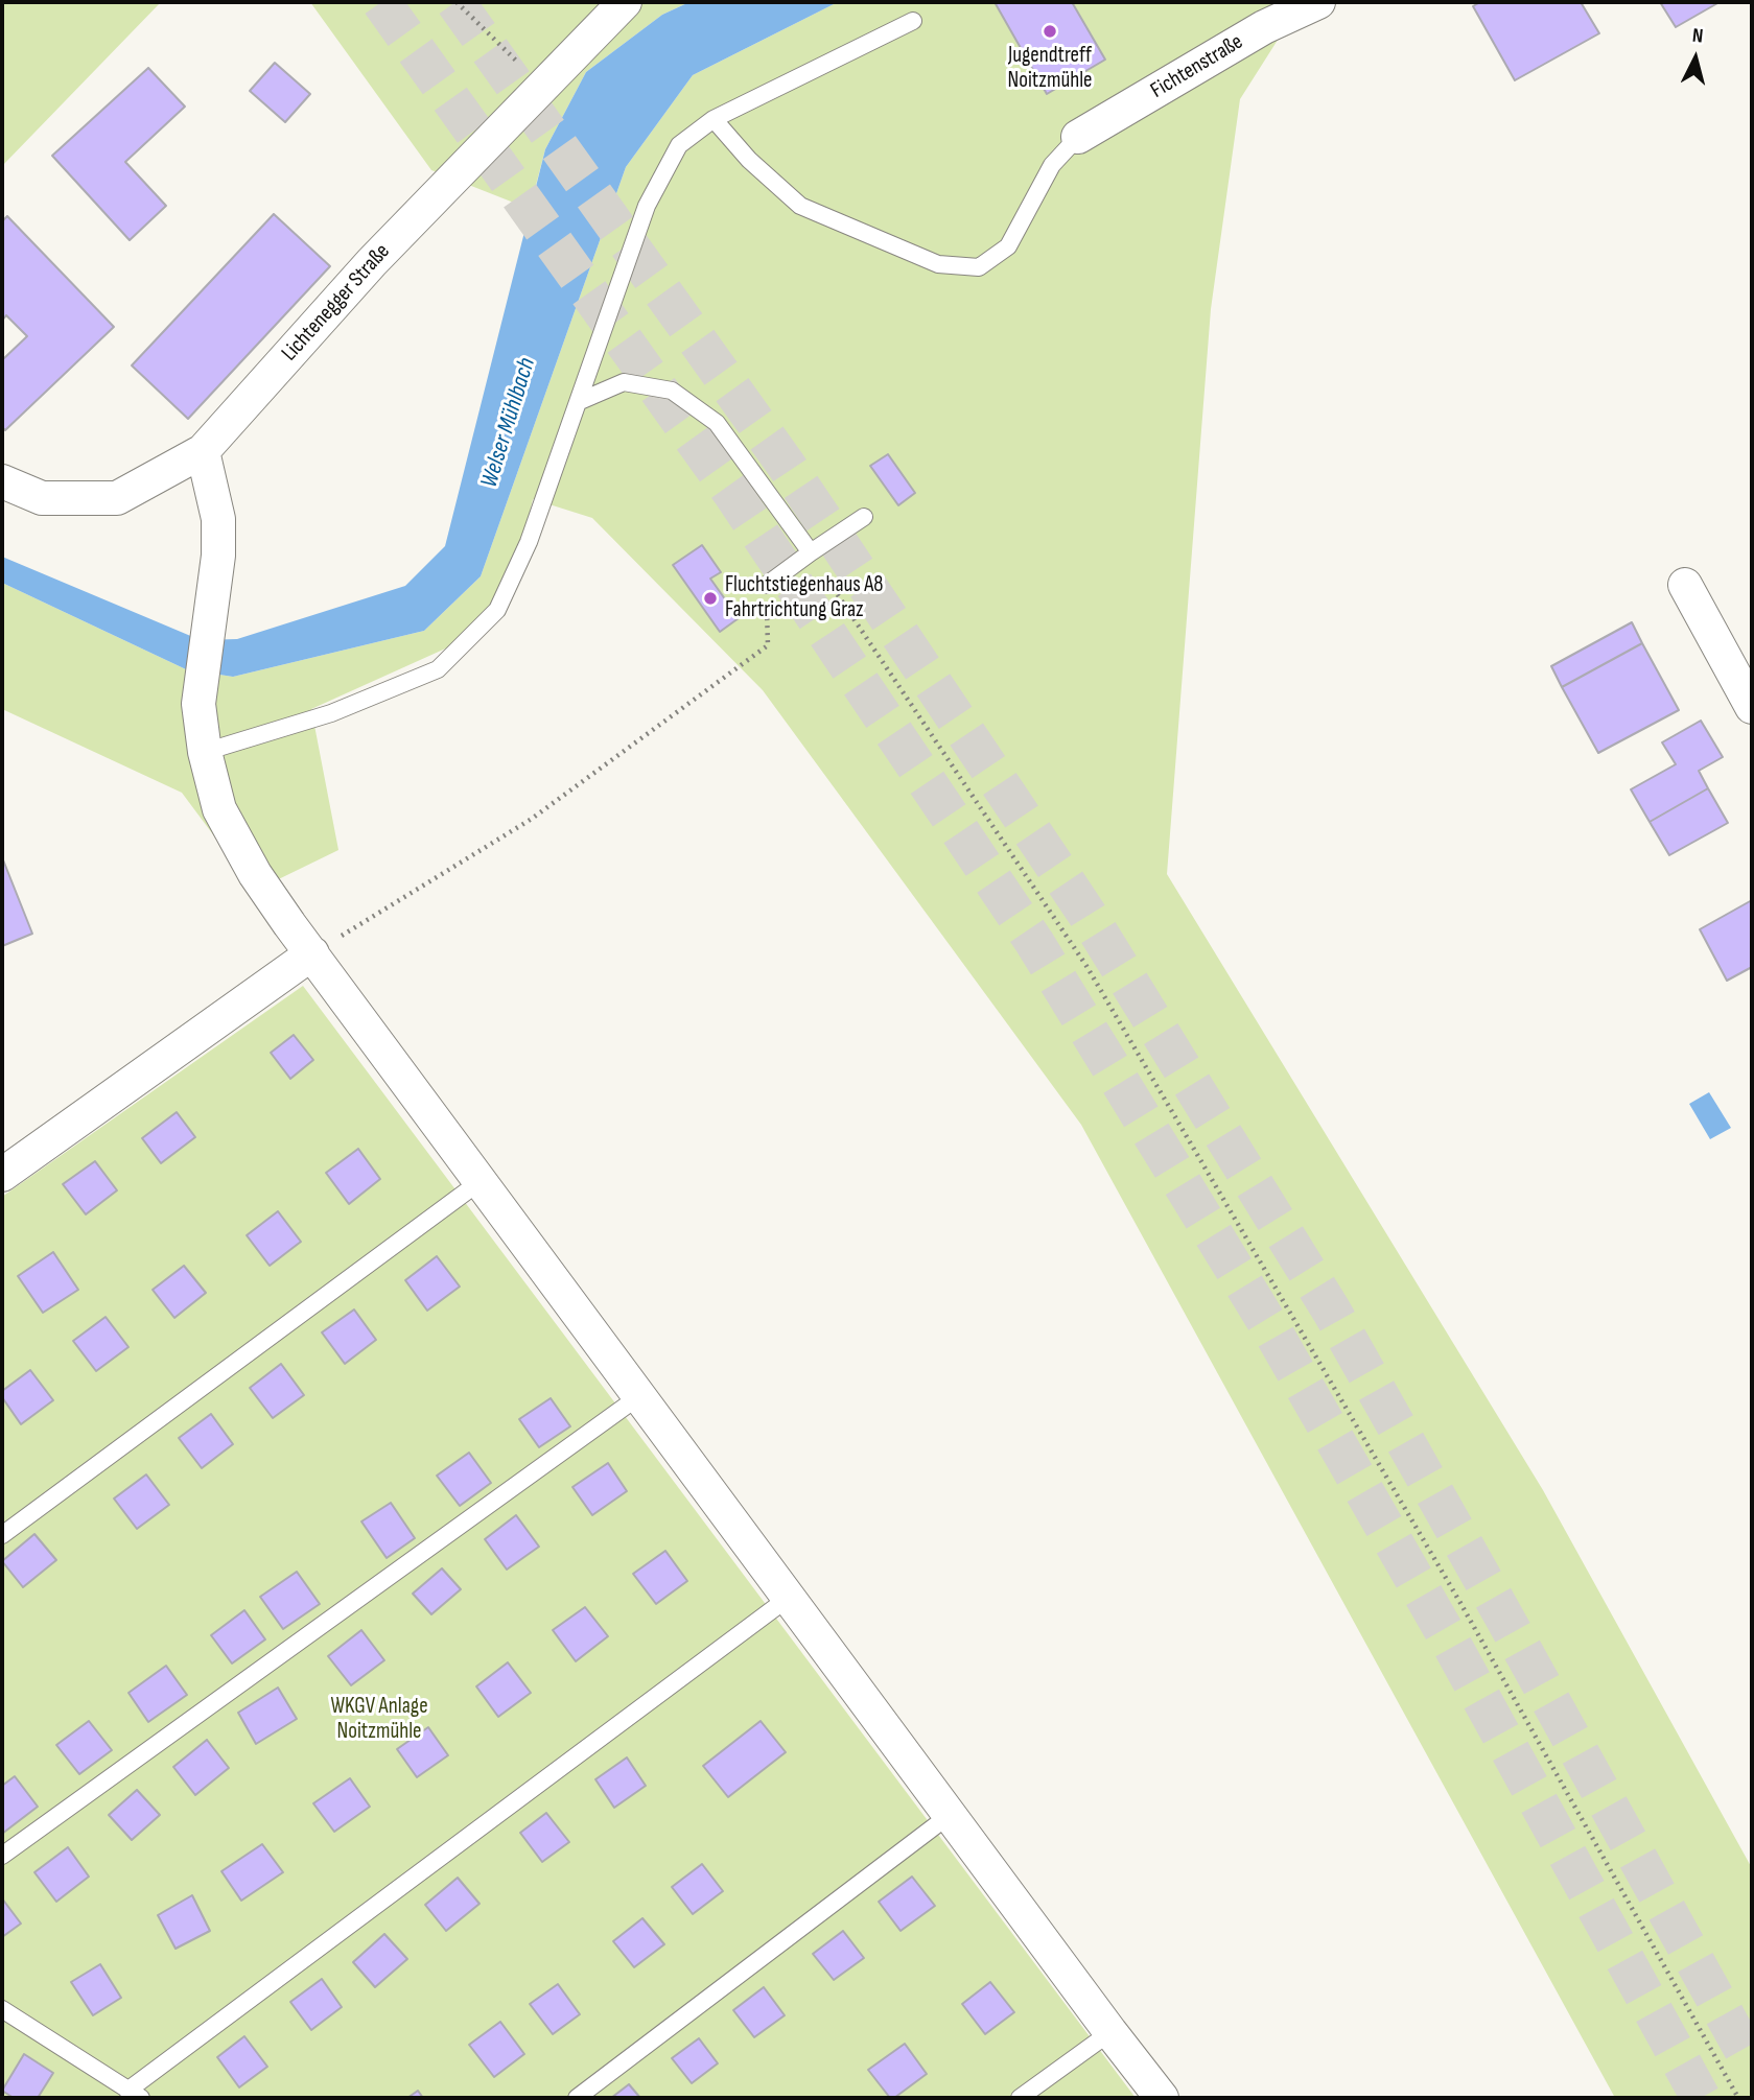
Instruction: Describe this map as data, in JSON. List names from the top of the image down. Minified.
{"streets":{"street":["Fichtenstraße","Lichtenegger Straße"]},"water":["Welser Mühlbach"],"parks":["WKGV Anlage Noitzmühle"],"places":["Jugendtreff Noitzmühle","Fluchtstiegenhaus A8 Fahrtrichtung Graz"],"north":"top"}
